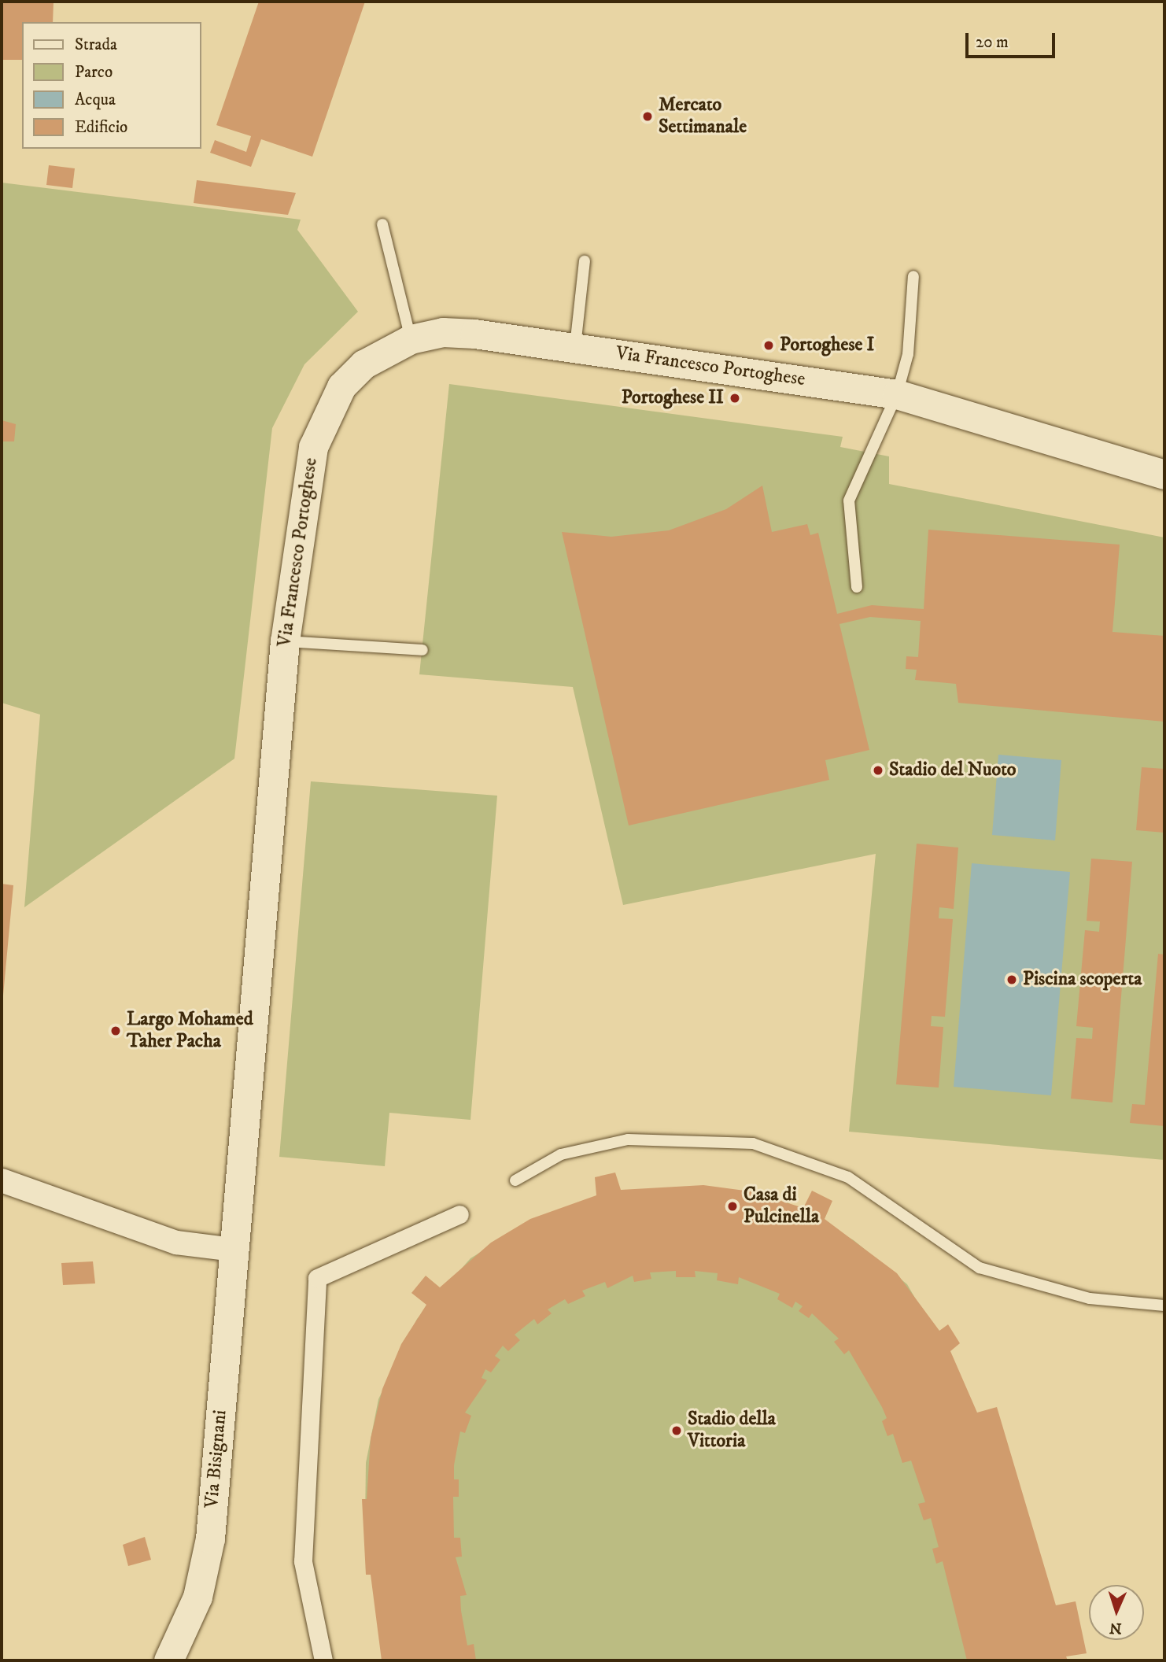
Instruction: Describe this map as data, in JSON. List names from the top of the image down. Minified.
{"streets":{"street":["Via Francesco Portoghese","Via Bisignani"]},"crossings":[["Via Francesco Portoghese","Via Bisignani"]],"places":["Mercato Settimanale","Portoghese I","Portoghese II","Stadio del Nuoto","Piscina scoperta","Largo Mohamed Taher Pacha","Casa di Pulcinella","Stadio della Vittoria"],"legend":["Strada","Parco","Acqua","Edificio"],"scale_bar":"20 m","north":"bottom"}
